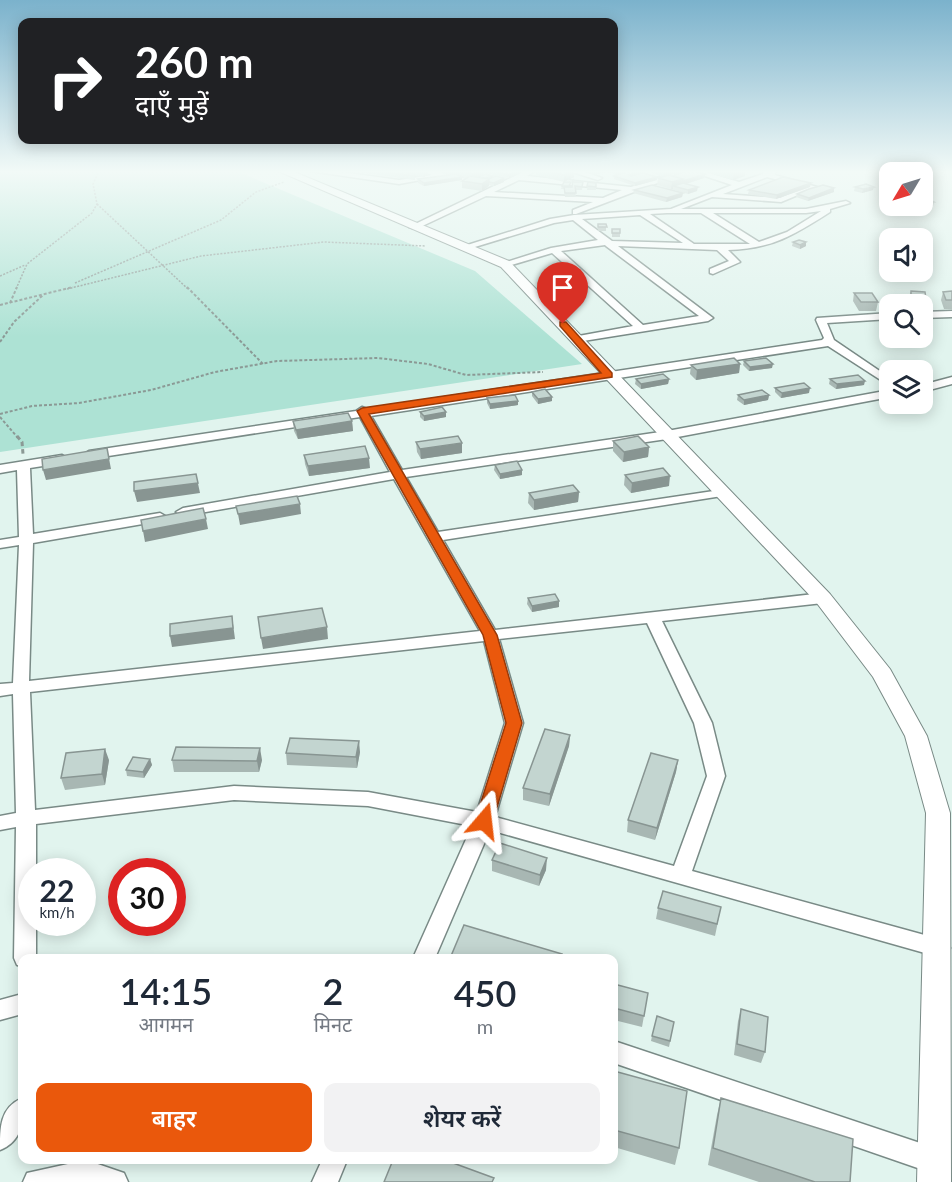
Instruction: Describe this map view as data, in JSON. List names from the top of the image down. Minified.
{"north":"bottom left","page":{"turn":["260 m","दाएँ मुड़ें"],"speed":"22 km/h","limit":"30","eta":["14:15","आगमन","2","मिनट","450","m"],"buttons":["बाहर","शेयर करें"]}}
